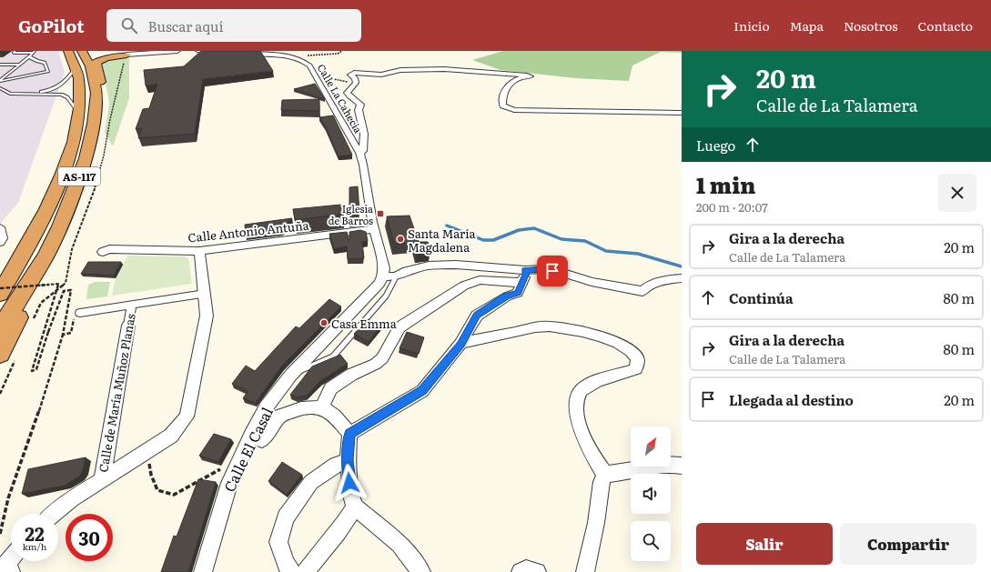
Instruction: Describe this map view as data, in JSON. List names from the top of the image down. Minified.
{"streets":{"highway":["AS-117"],"street":["Calle La Cahecia","Calle Antonio Antuña","Calle de María Muñoz Planas","Calle El Casal"]},"crossings":[["Calle La Cahecia","Calle Antonio Antuña"]],"places":{"transit":["Iglesia de Barros"],"other":["Santa María Magdalena","Casa Emma"]},"north":"top right","page":{"header":"GoPilot","search":"Buscar aquí","nav":["Inicio","Mapa","Nosotros","Contacto"],"turn":["20 m","Calle de La Talamera"],"then":"Luego","heading":["1 min","200 m · 20:07"],"list":[{"name":"Gira a la derecha","note":"Calle de La Talamera","value":"20 m"},{"name":"Continúa","value":"80 m"},{"name":"Gira a la derecha","note":"Calle de La Talamera","value":"80 m"},{"name":"Llegada al destino","value":"20 m"}],"speed":"22 km/h","limit":"30","buttons":["Salir","Compartir"]}}
